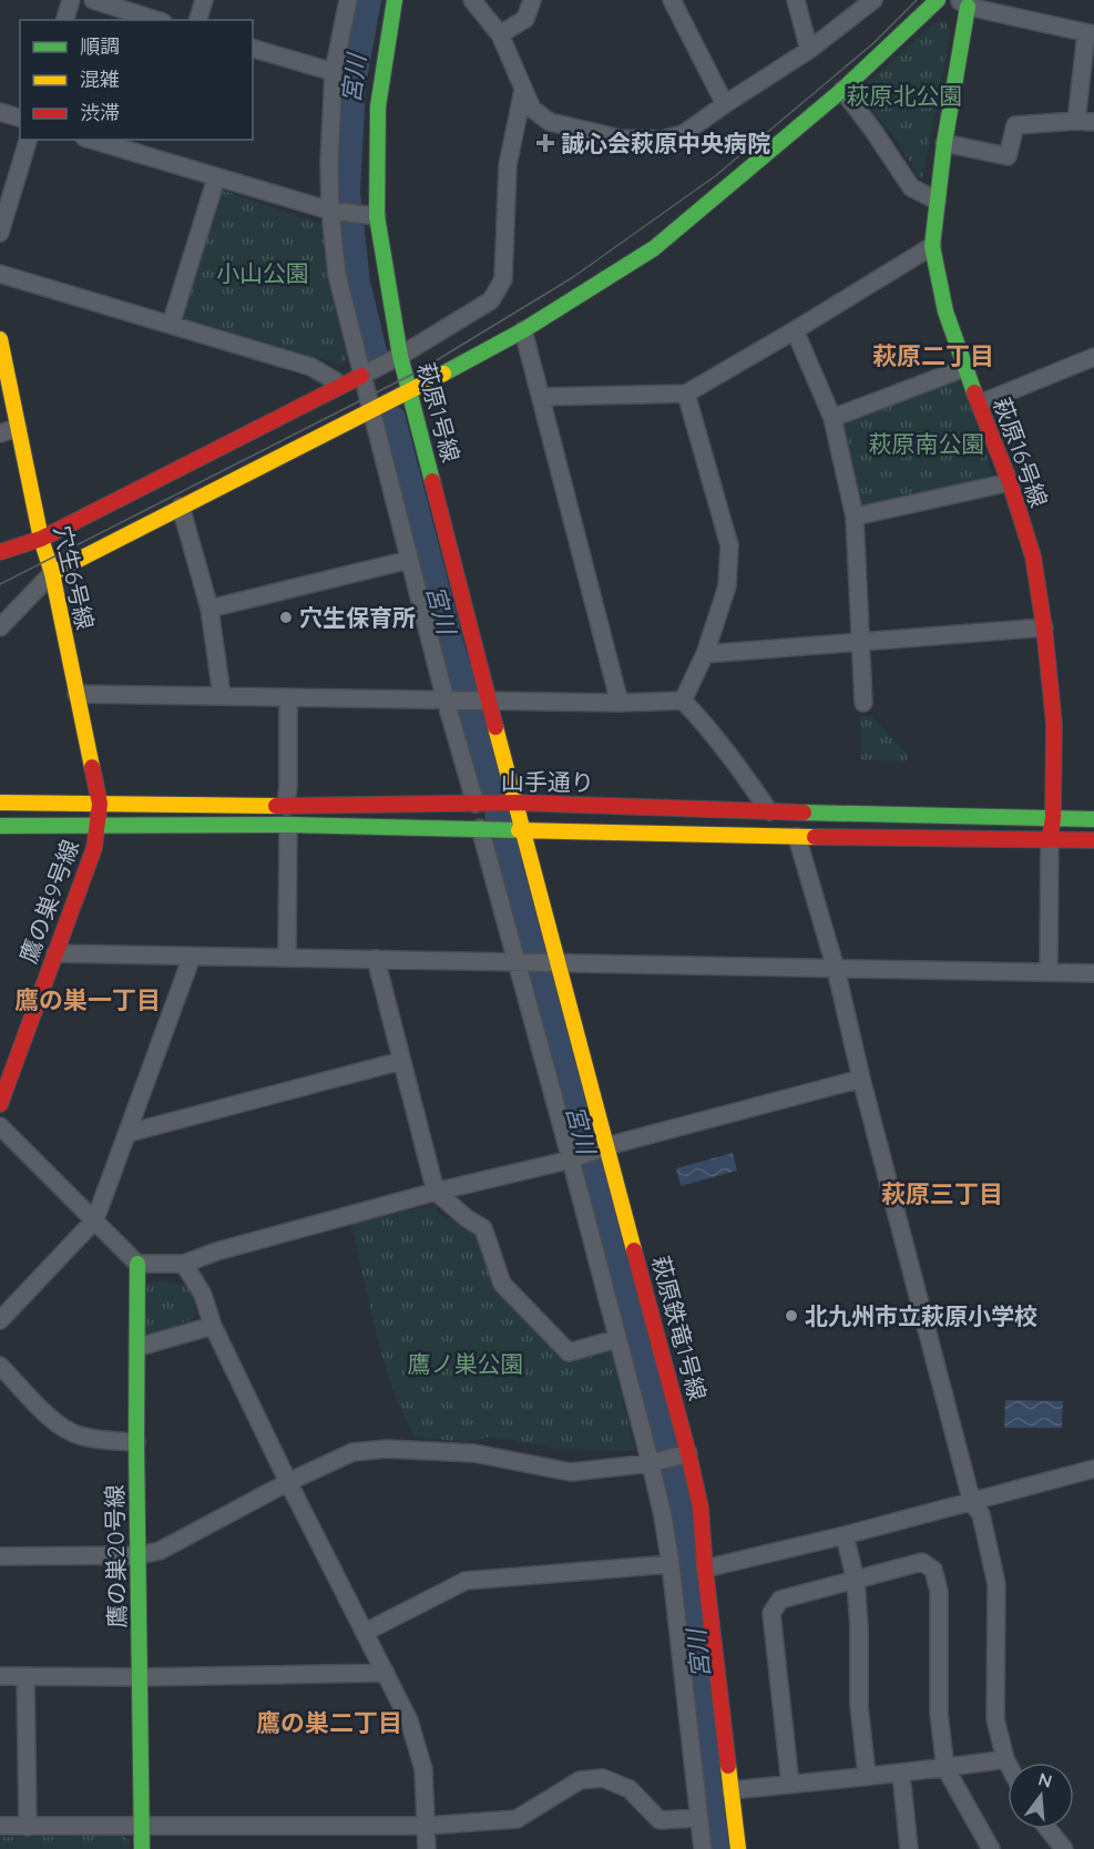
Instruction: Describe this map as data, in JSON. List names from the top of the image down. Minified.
{"streets":{"street":["萩原1号線","萩原16号線","穴生6号線","山手通り","鷹の巣9号線","萩原鉄竜1号線","鷹の巣20号線"]},"crossings":[["萩原1号線","山手通り"],["萩原1号線","萩原鉄竜1号線"],["萩原16号線","山手通り"],["穴生6号線","山手通り"],["穴生6号線","鷹の巣9号線"],["山手通り","鷹の巣9号線"],["山手通り","萩原鉄竜1号線"]],"districts":["萩原二丁目","鷹の巣一丁目","萩原三丁目","鷹の巣二丁目"],"water":["宮川"],"parks":["萩原北公園","小山公園","萩原南公園","鷹ノ巣公園"],"places":{"health":["誠心会萩原中央病院"],"other":["穴生保育所","北九州市立萩原小学校"]},"legend":["順調","混雑","渋滞"],"north":"top"}
